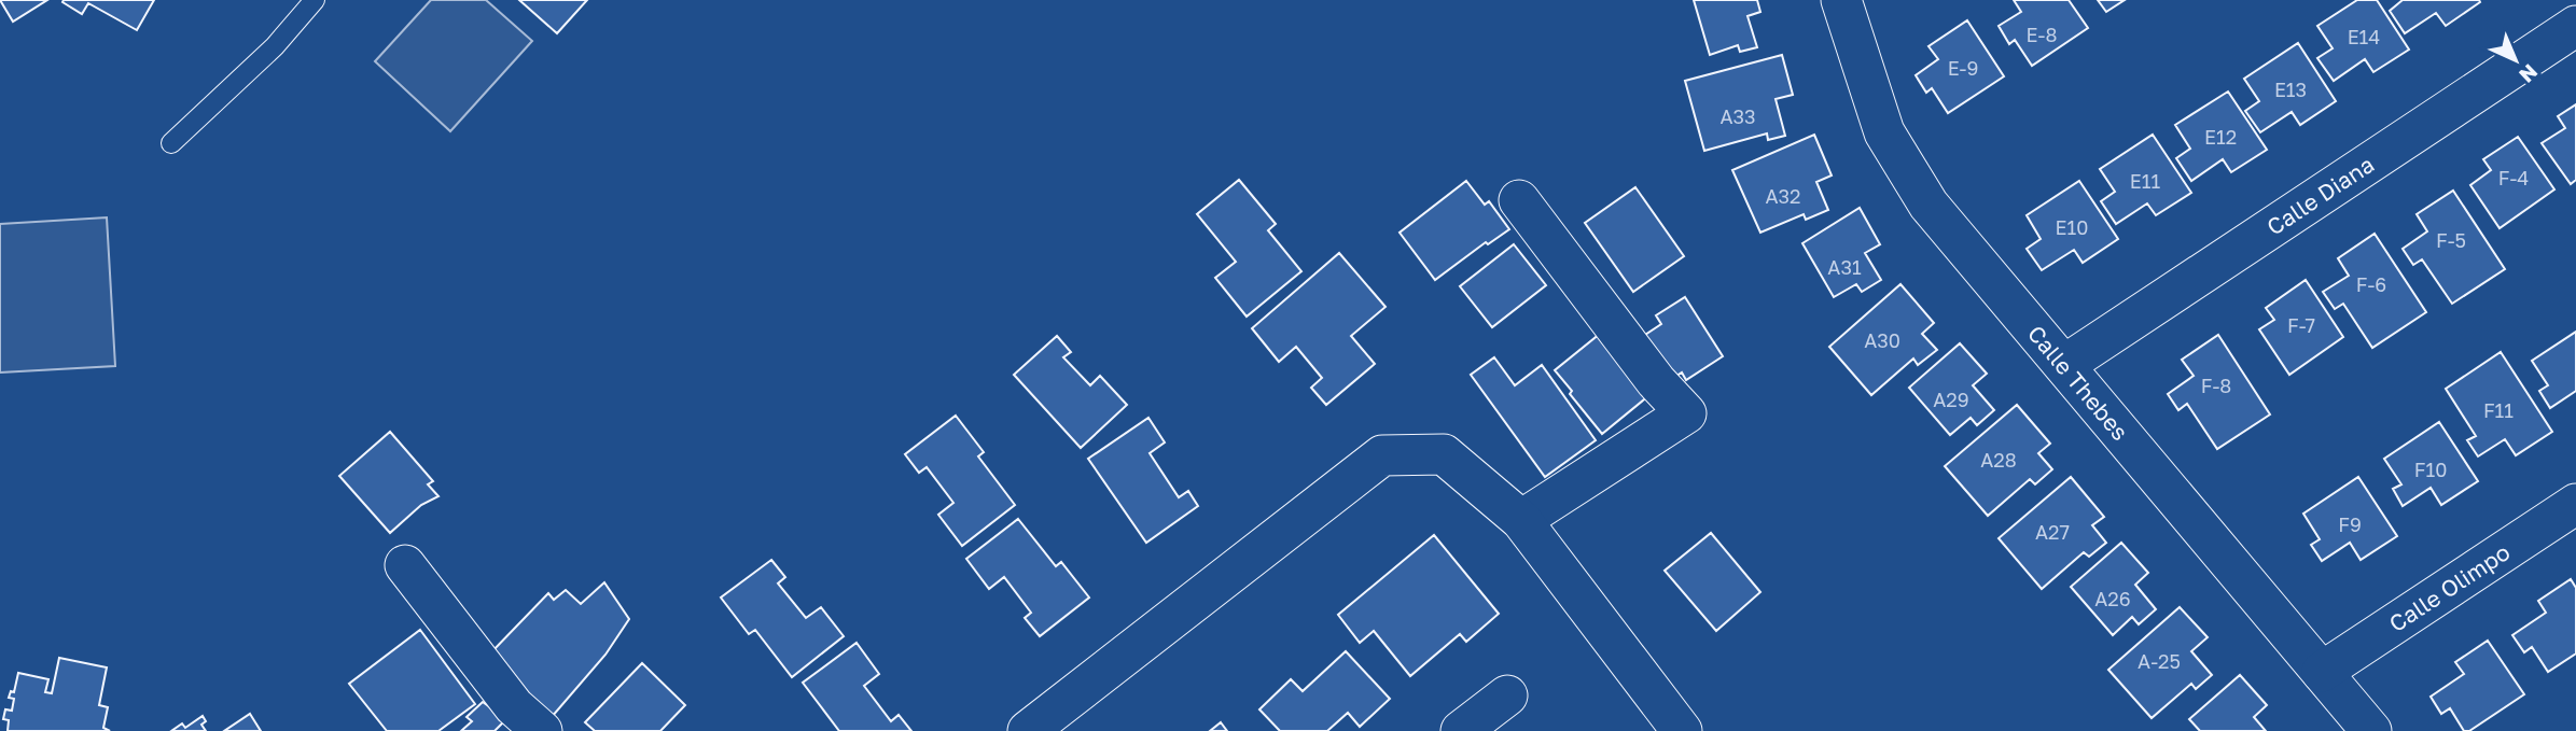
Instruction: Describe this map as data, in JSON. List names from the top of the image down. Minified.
{"streets":{"street":["Calle Diana","Calle Thebes","Calle Olimpo"]},"crossings":[["Calle Diana","Calle Thebes"],["Calle Thebes","Calle Olimpo"]],"house_numbers":["E-8","E14","E-9","E13","A33","E12","F-4","E11","A32","E10","F-5","A31","F-6","F-7","A30","F-8","A29","F11","A28","F10","F9","A27","A26","A-25"],"north":"bottom right"}
